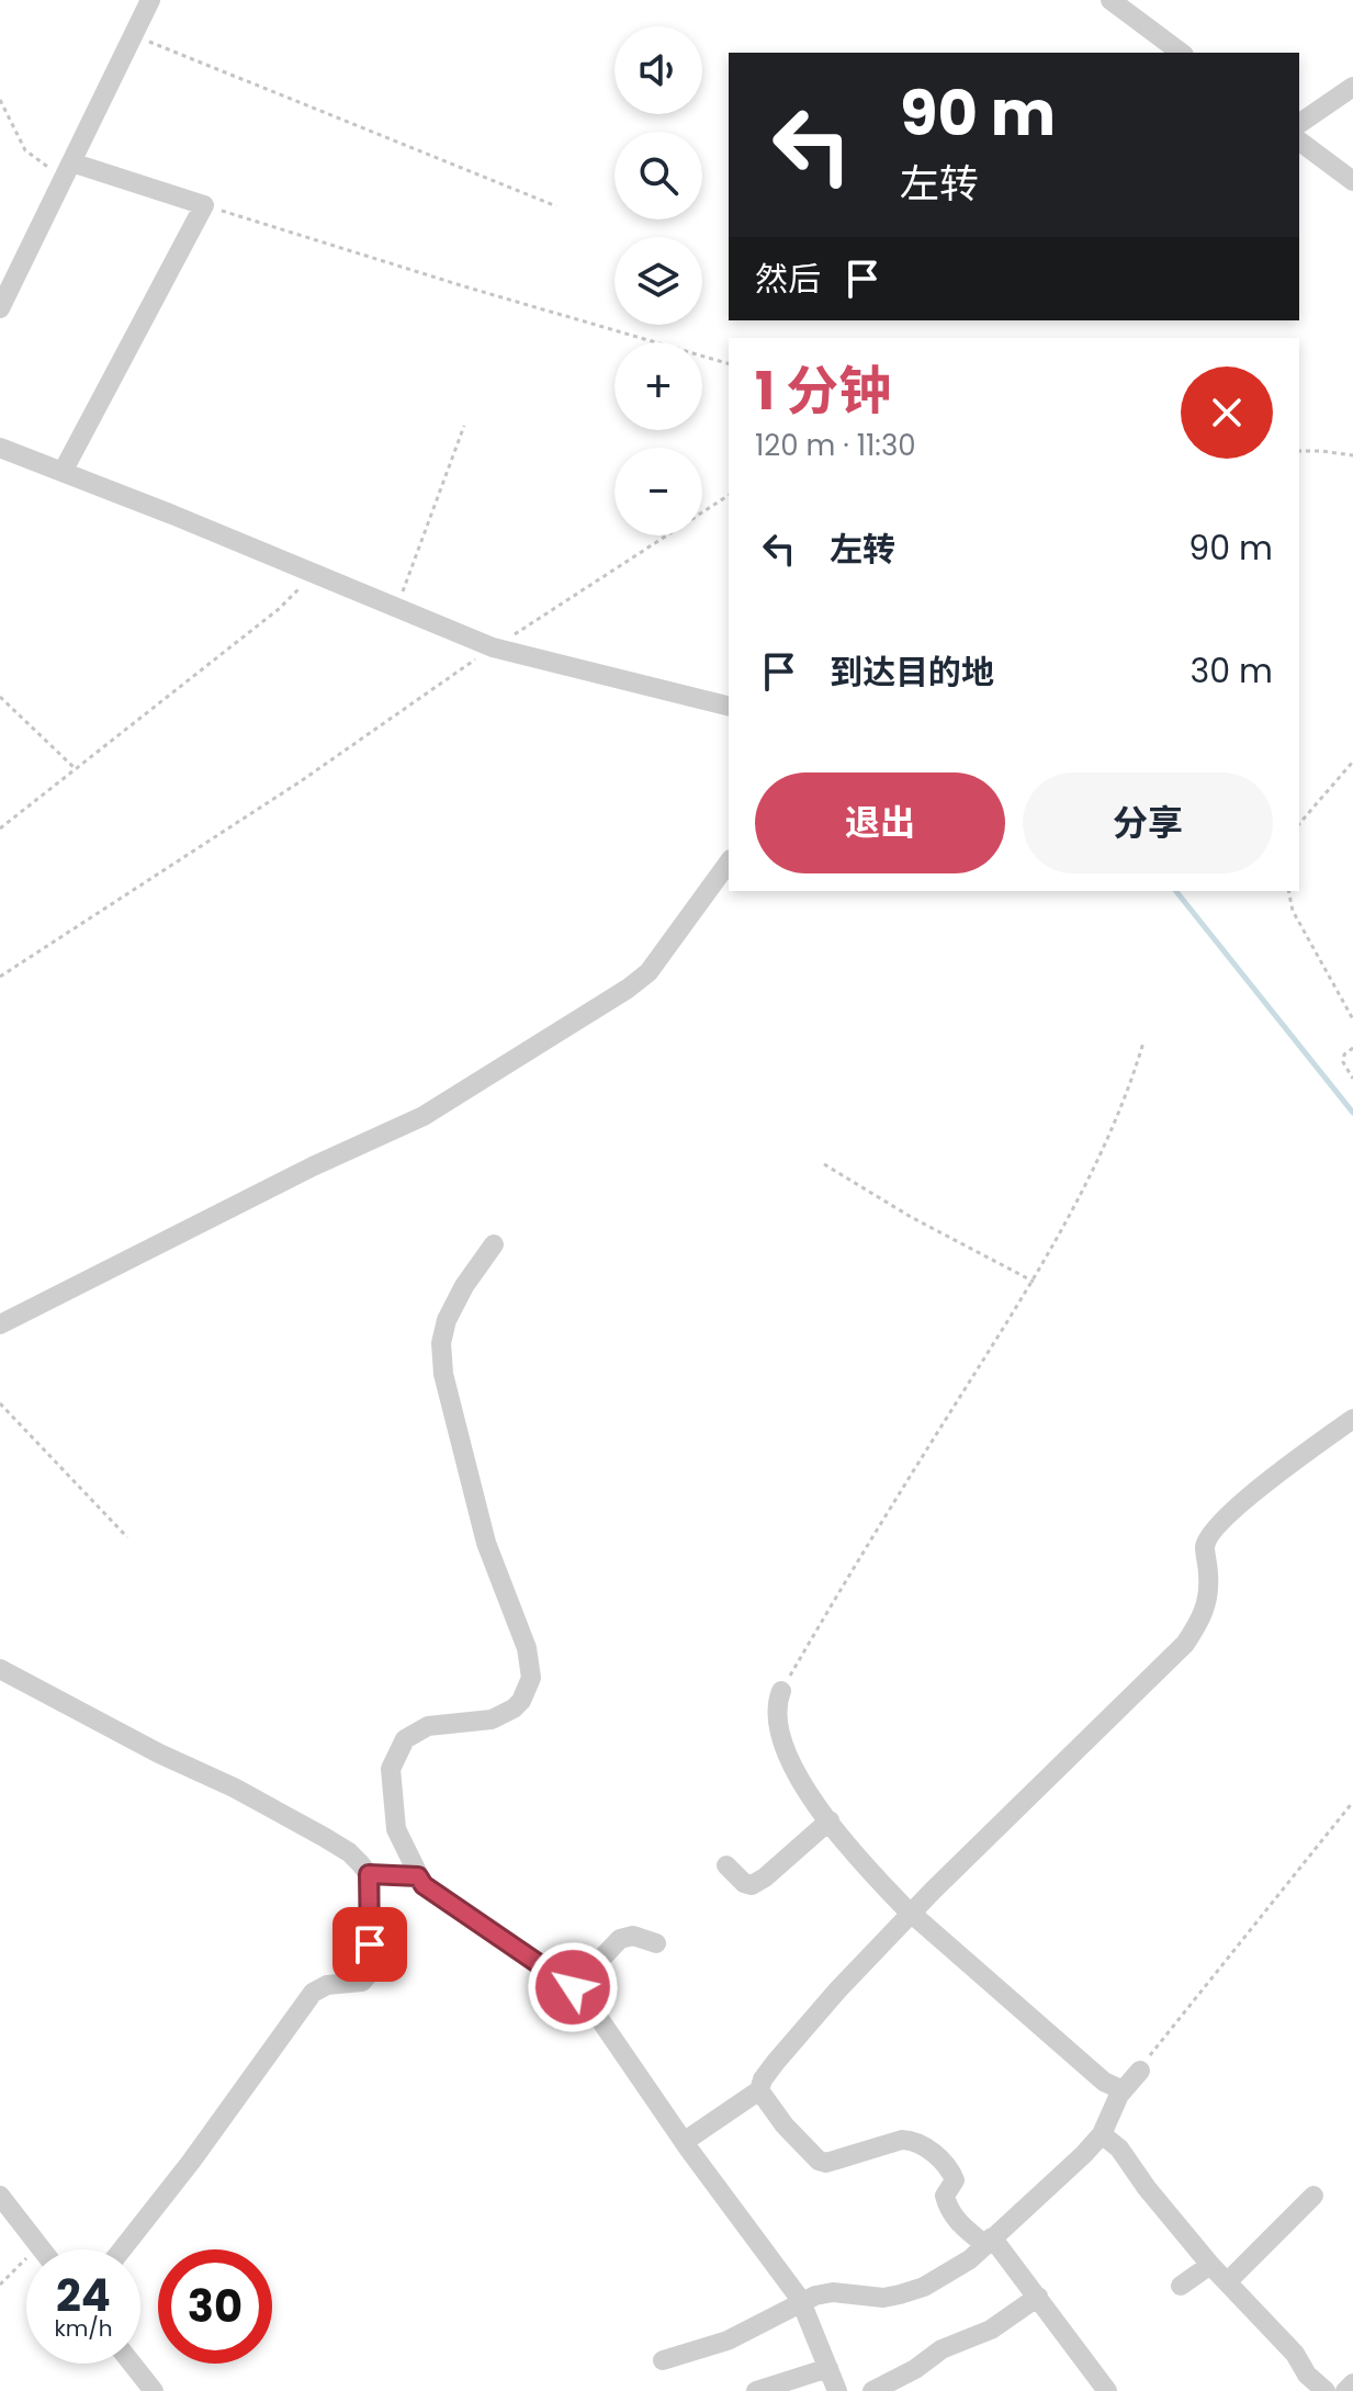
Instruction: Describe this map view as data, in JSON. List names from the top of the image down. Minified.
{"page":{"map_buttons":["+","−"],"turn":["90 m","左转"],"then":"然后","heading":["1 分钟","120 m · 11:30"],"list":[{"name":"左转","value":"90 m"},{"name":"到达目的地","value":"30 m"}],"buttons":["退出","分享"],"speed":"24 km/h","limit":"30"}}
